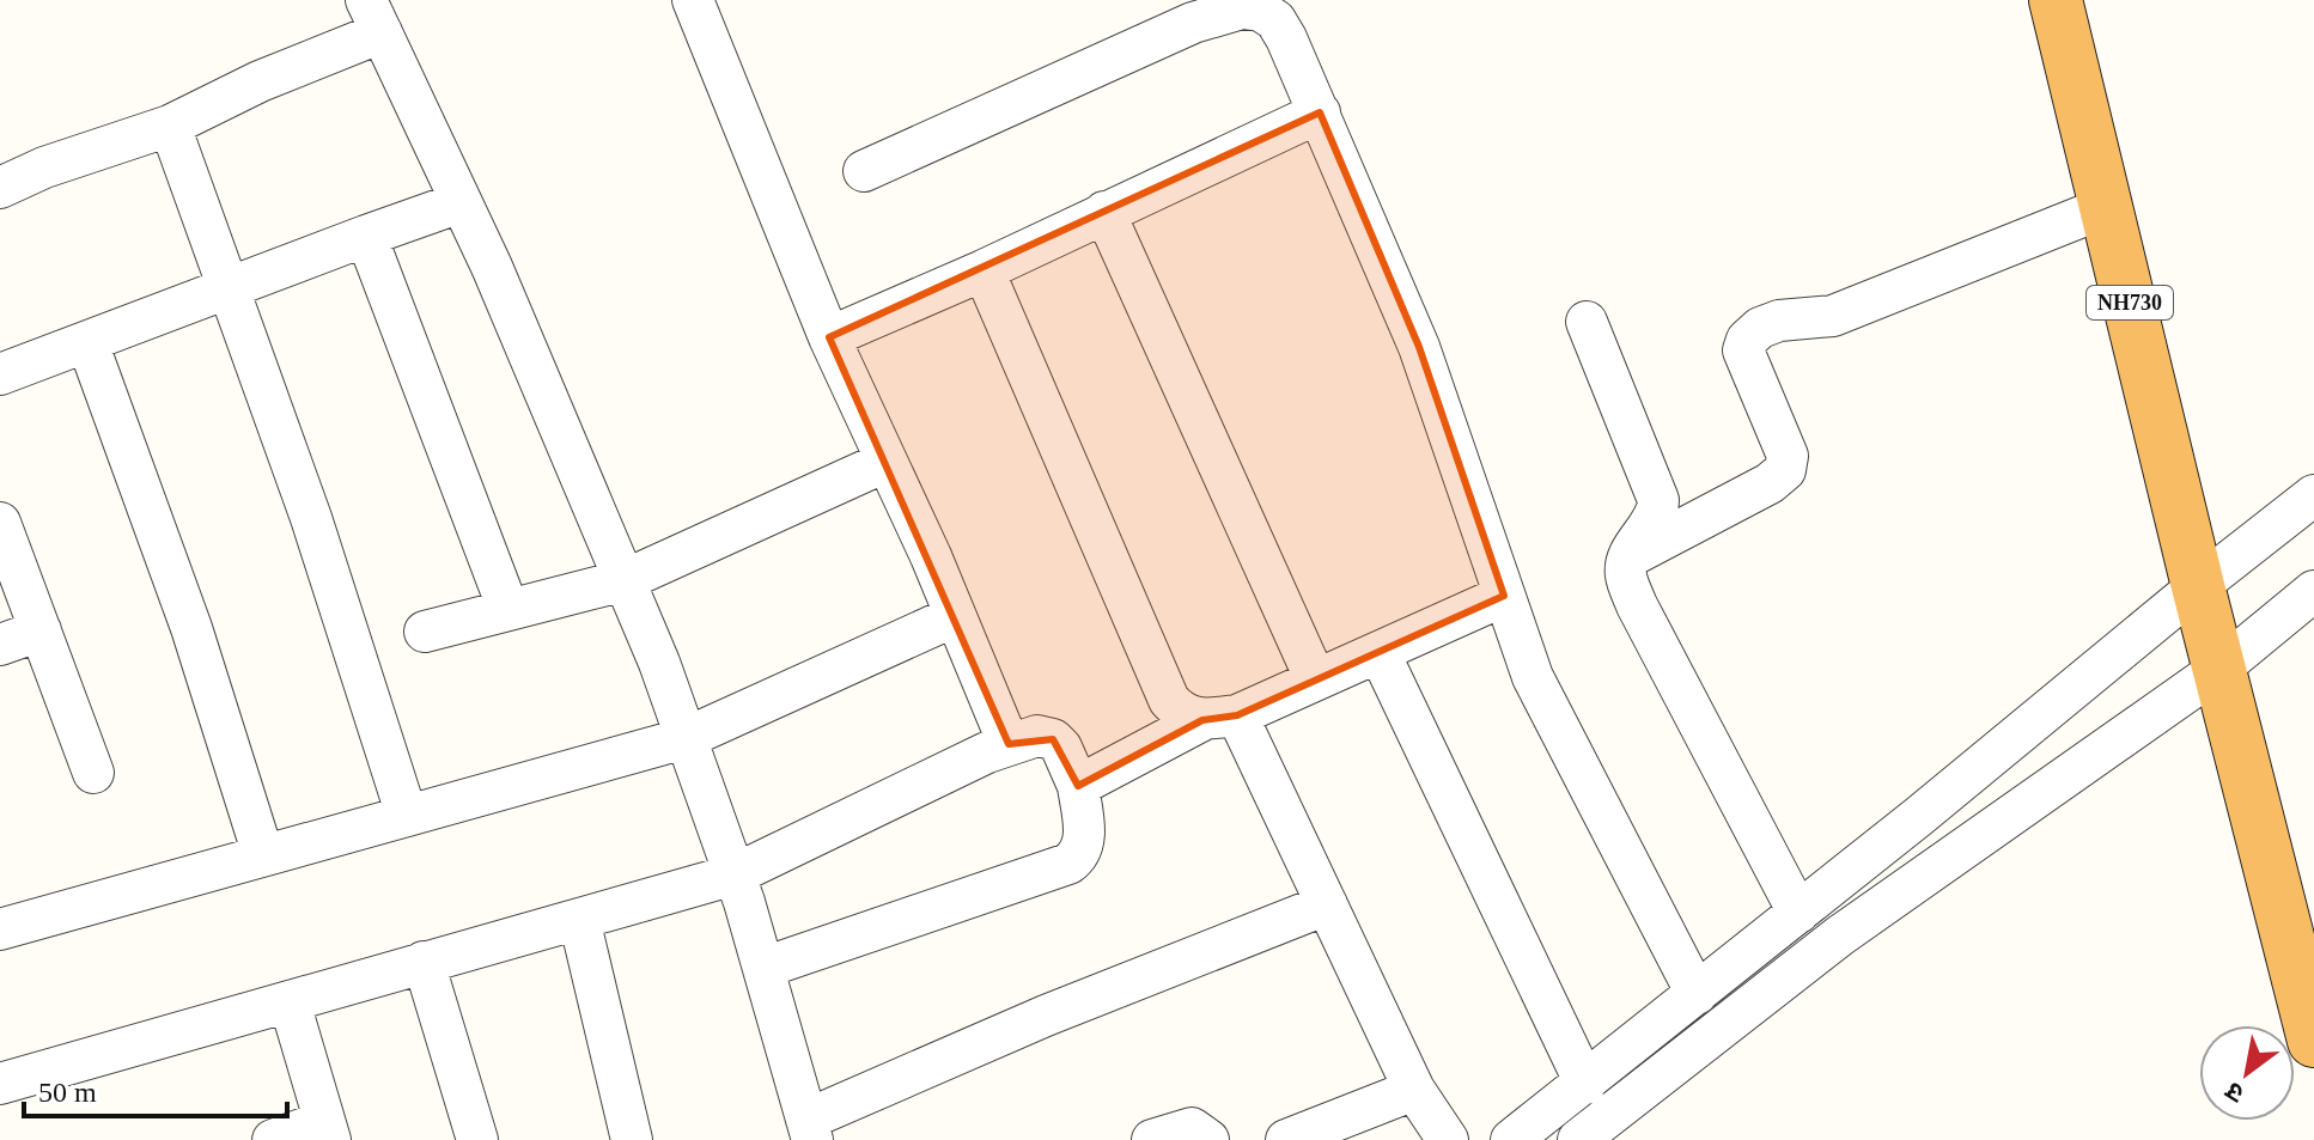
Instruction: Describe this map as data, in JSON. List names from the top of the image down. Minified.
{"streets":{"highway":["NH730"]},"scale_bar":"50 m","north":"bottom left"}
